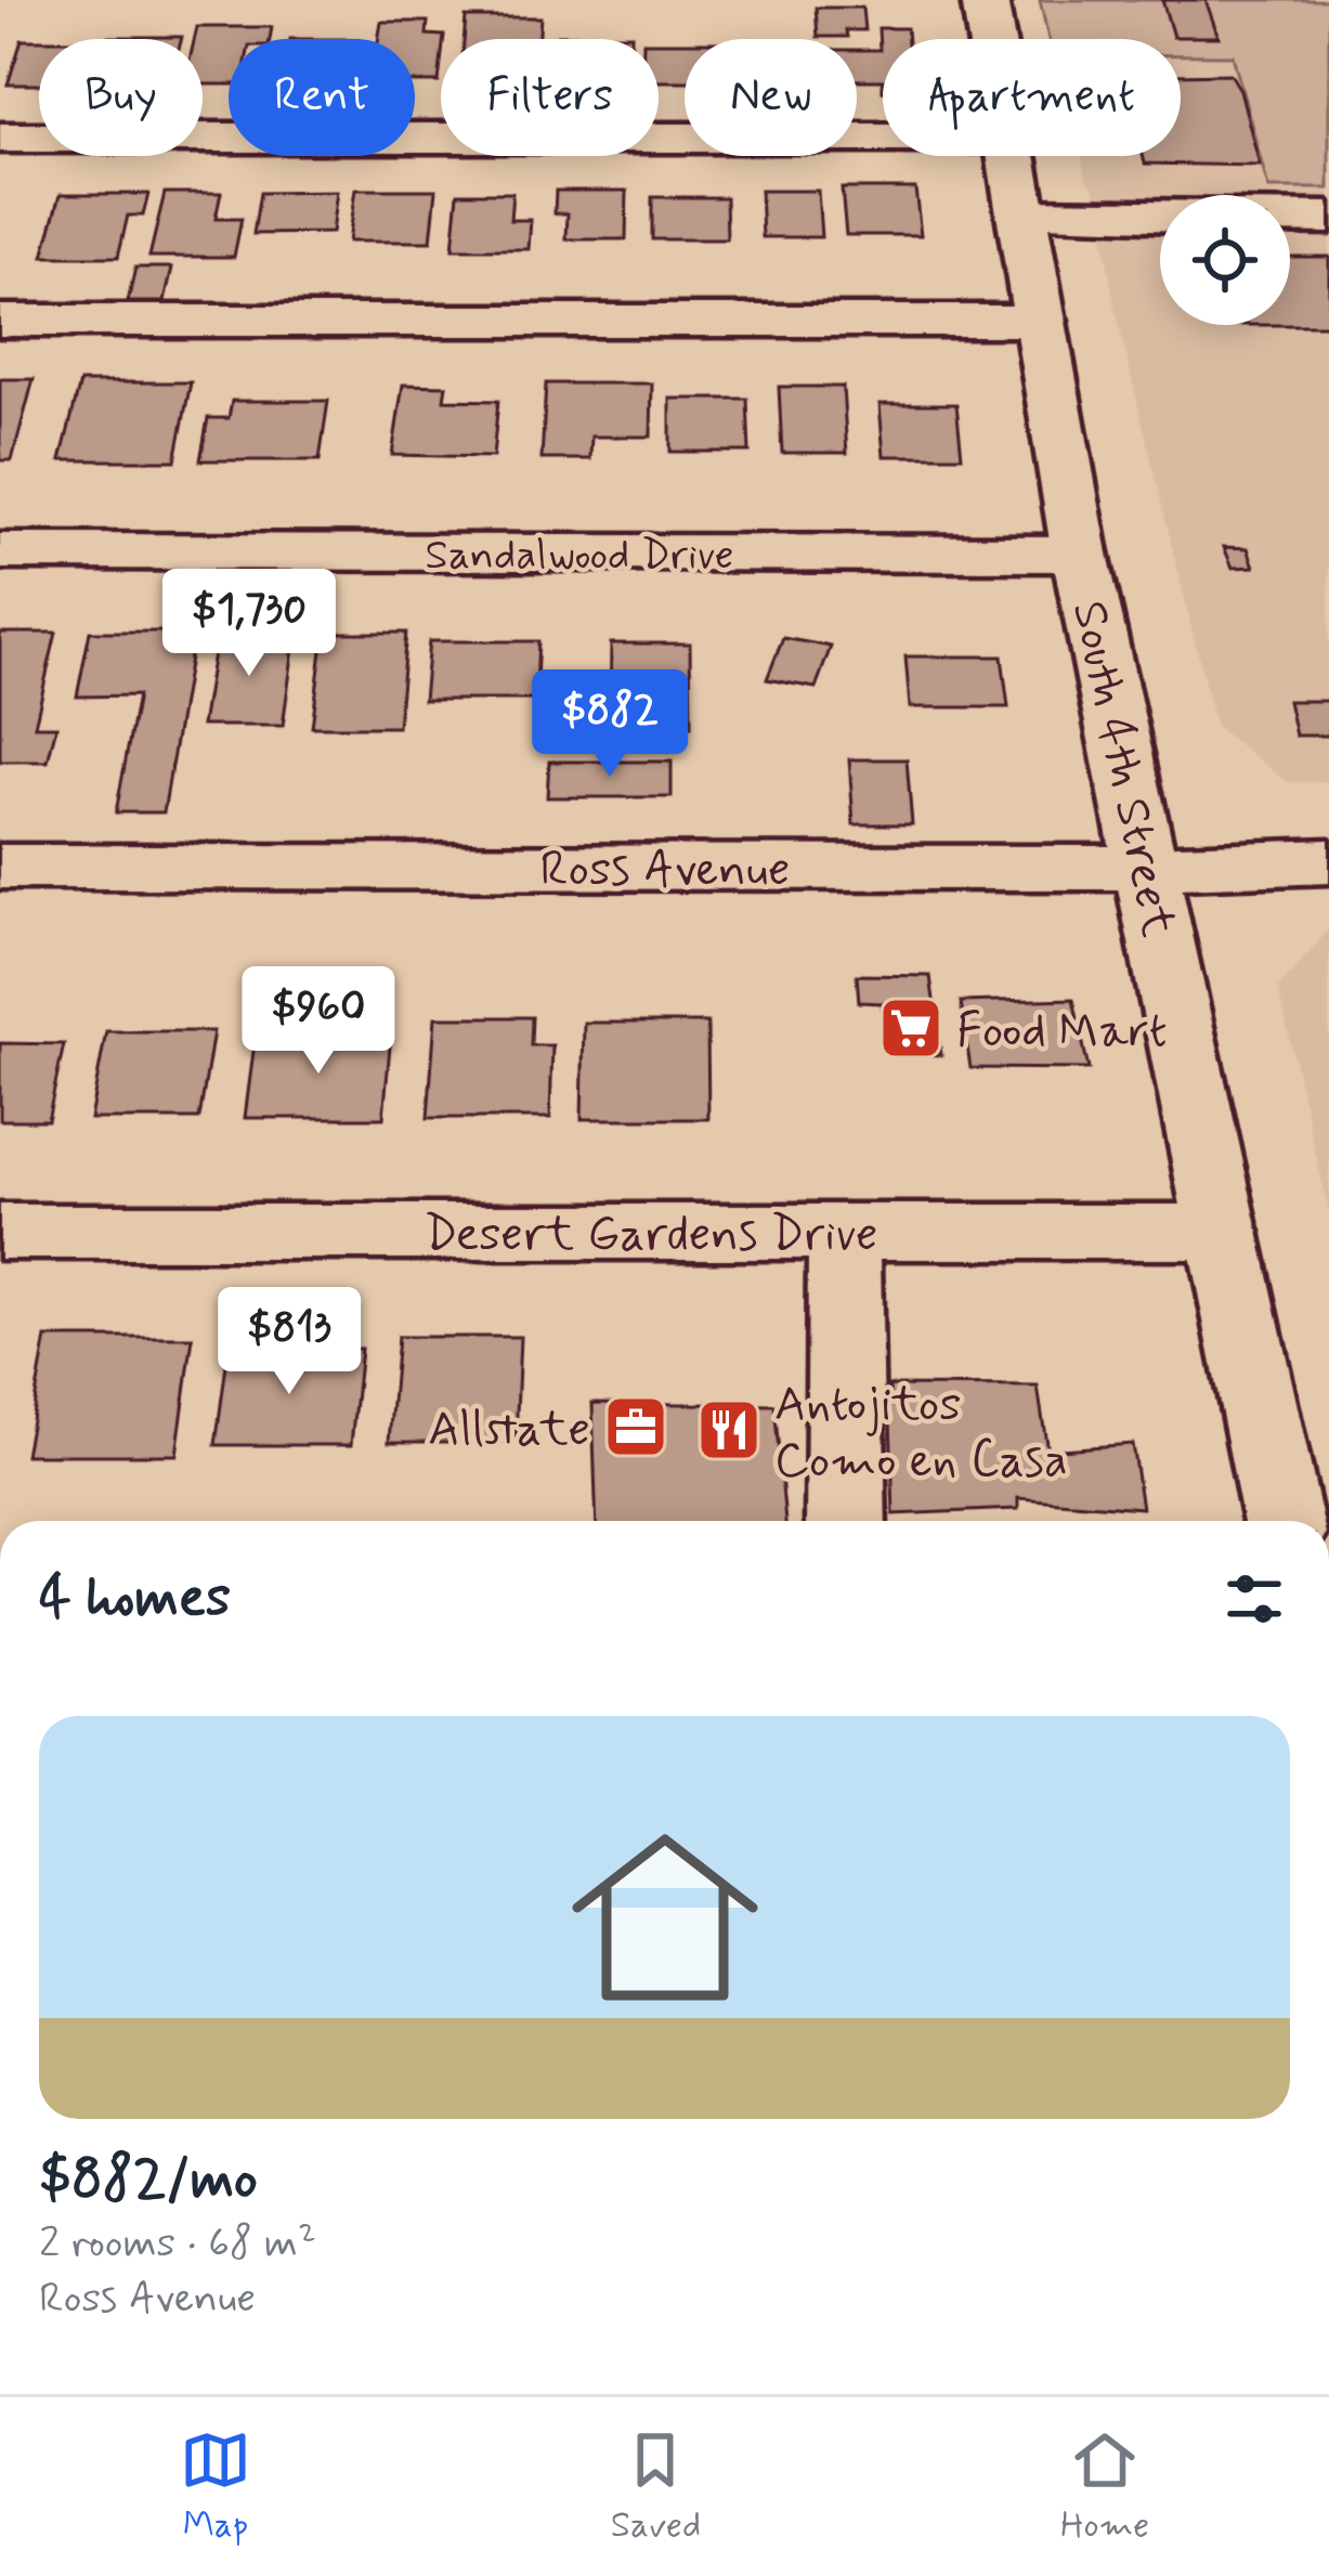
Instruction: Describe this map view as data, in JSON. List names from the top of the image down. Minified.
{"streets":{"street":["Sandalwood Drive","South 4th Street","Ross Avenue","Desert Gardens Drive"]},"crossings":[["Sandalwood Drive","South 4th Street"],["South 4th Street","Ross Avenue"],["South 4th Street","Desert Gardens Drive"]],"places":{"supermarket":["Food Mart"],"office":["Allstate"],"restaurant":["Antojitos Como en Casa"]},"page":{"chip":["Buy","Rent","Filters","New","Apartment"],"price":["$1,730","$882","$960","$813"],"heading":"4 homes","list":[{"name":"$882/mo","note":"2 rooms · 68 m² · Ross Avenue"}],"tabs":["Map","Saved","Home"]}}
